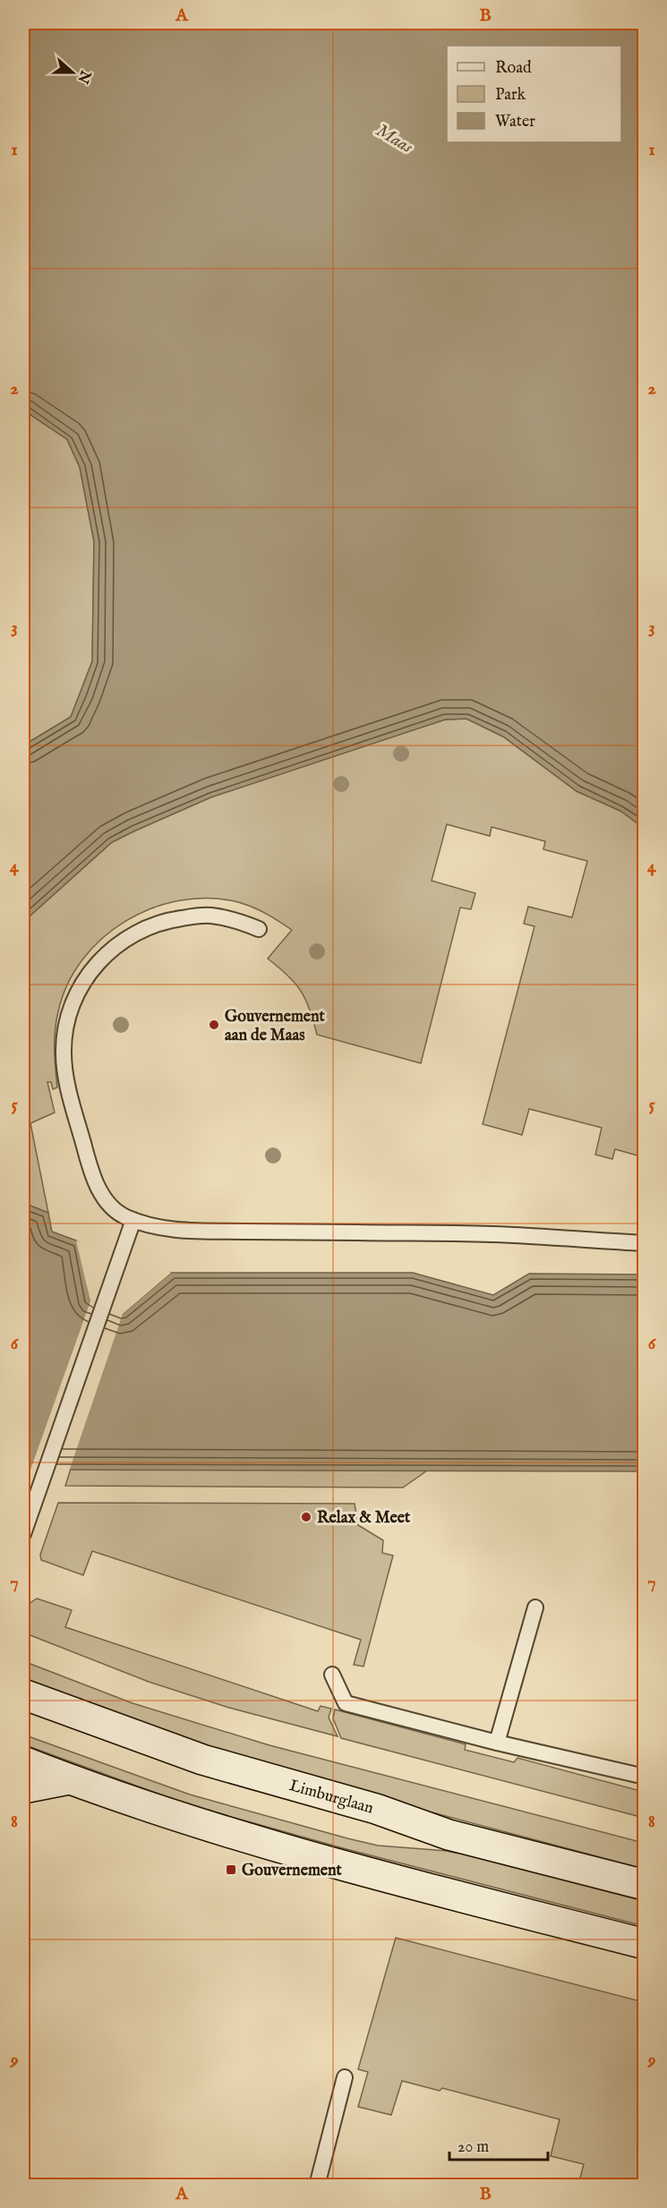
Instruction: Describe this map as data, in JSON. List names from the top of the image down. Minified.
{"streets":{"main road":["Limburglaan"]},"water":["Maas"],"places":{"other":["Gouvernement aan de Maas","Relax & Meet"],"transit":["Gouvernement"]},"legend":["Road","Park","Water"],"scale_bar":"20 m","north":"right","grid":{"columns":["A","B"],"rows":["1","2","3","4","5","6","7","8","9"]}}
